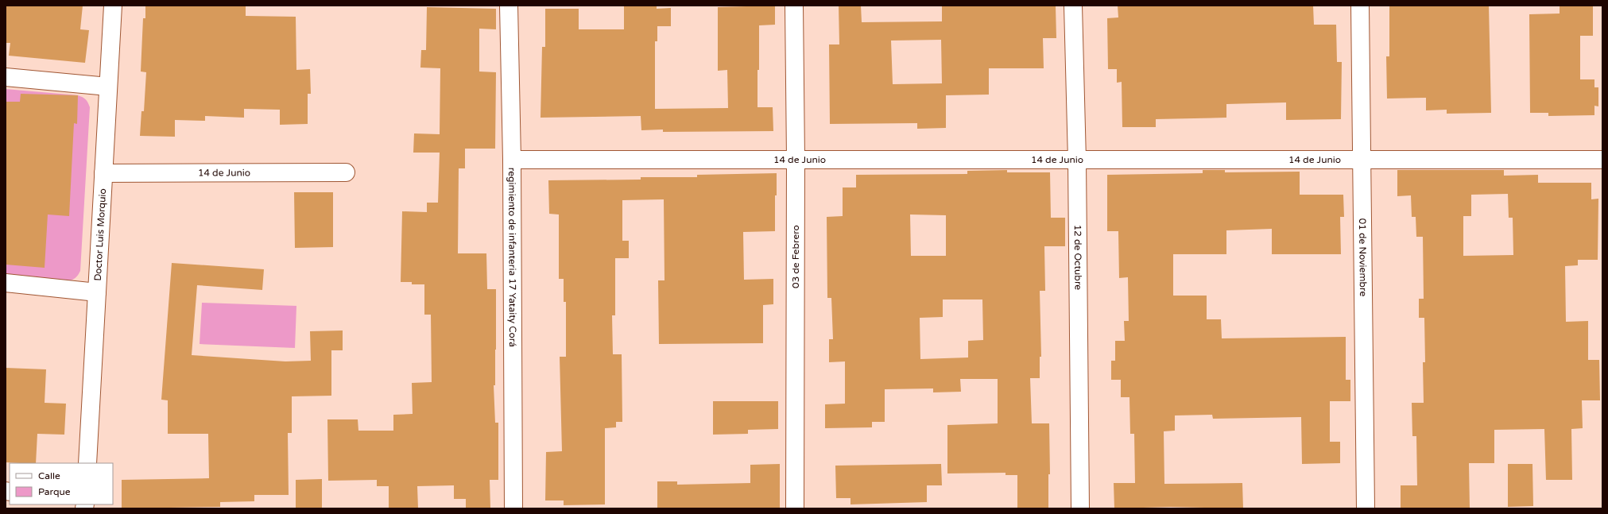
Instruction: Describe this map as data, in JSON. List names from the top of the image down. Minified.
{"streets":{"street":["14 de Junio","Doctor Luis Morquio","regimiento de infanteria 17 Yataity Corá","03 de Febrero","12 de Octubre","01 de Noviembre"]},"crossings":[["14 de Junio","Doctor Luis Morquio"],["14 de Junio","regimiento de infanteria 17 Yataity Corá"],["14 de Junio","03 de Febrero"],["14 de Junio","12 de Octubre"],["14 de Junio","01 de Noviembre"]],"legend":["Calle","Parque"]}
